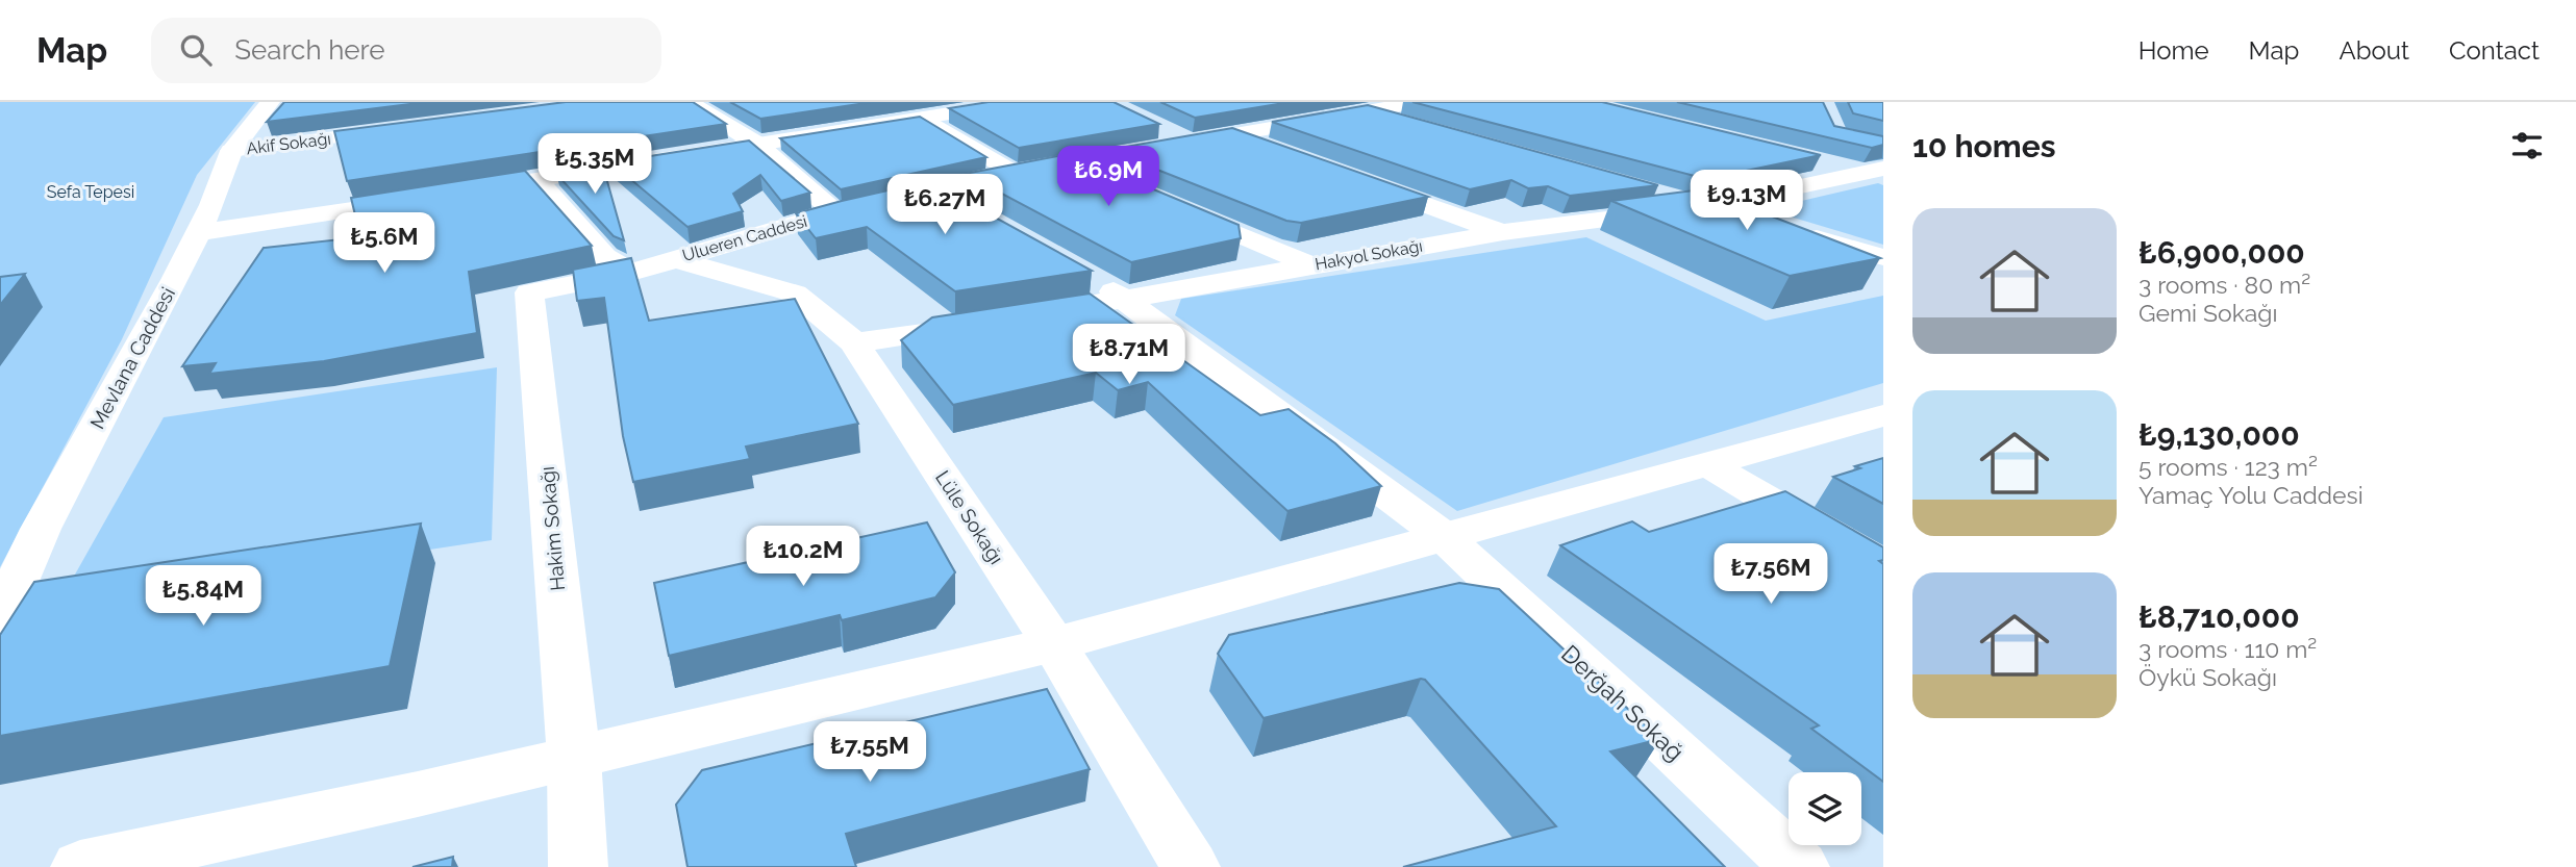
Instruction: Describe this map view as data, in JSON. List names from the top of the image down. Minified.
{"streets":{"street":["Akif Sokağı","Ulueren Caddesi","Hakyol Sokağı","Mevlana Caddesi","Lüle Sokağı","Hakim Sokağı","Derğah Sokağ"]},"crossings":[["Akif Sokağı","Mevlana Caddesi"],["Ulueren Caddesi","Lüle Sokağı"],["Ulueren Caddesi","Hakim Sokağı"],["Hakyol Sokağı","Derğah Sokağ"]],"parks":["Sefa Tepesi"],"page":{"header":"Map","search":"Search here","nav":["Home","Map","About","Contact"],"heading":"10 homes","price":["₺5.35M","₺6.9M","₺9.13M","₺6.27M","₺5.6M","₺8.71M","₺10.2M","₺7.56M","₺5.84M","₺7.55M"],"list":[{"name":"₺6,900,000","note":"3 rooms · 80 m² · Gemi Sokağı"},{"name":"₺9,130,000","note":"5 rooms · 123 m² · Yamaç Yolu Caddesi"},{"name":"₺8,710,000","note":"3 rooms · 110 m² · Öykü Sokağı"}]}}
